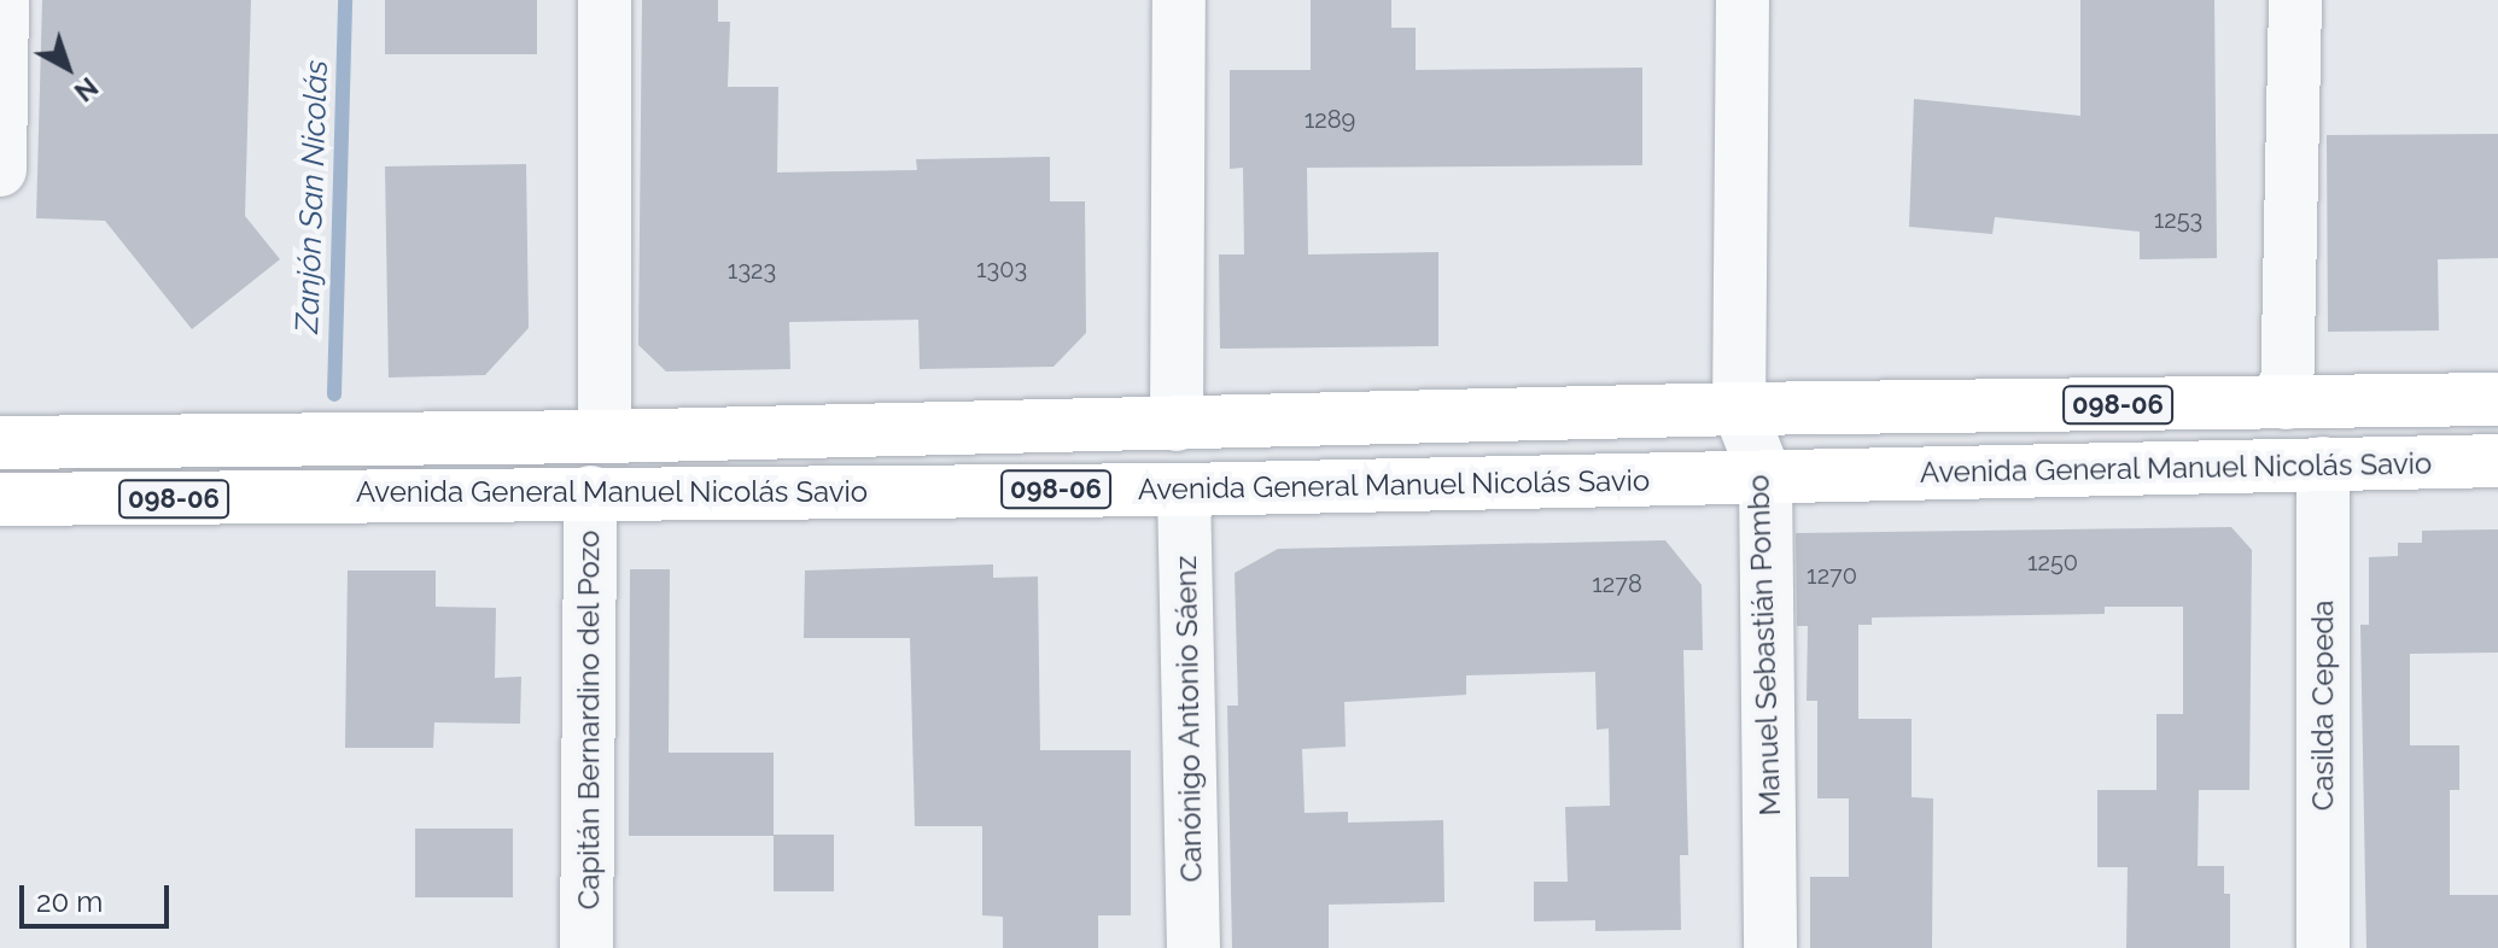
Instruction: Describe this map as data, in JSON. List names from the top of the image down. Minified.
{"streets":{"main road":["098-06","Avenida General Manuel Nicolás Savio"],"street":["Manuel Sebastián Pombo","Casilda Cepeda","Canónigo Antonio Sáenz","Capitán Bernardino del Pozo"]},"crossings":[["Avenida General Manuel Nicolás Savio","Manuel Sebastián Pombo"],["Avenida General Manuel Nicolás Savio","Casilda Cepeda"],["Avenida General Manuel Nicolás Savio","Canónigo Antonio Sáenz"],["Avenida General Manuel Nicolás Savio","Capitán Bernardino del Pozo"]],"water":["Zanjón San Nicolás"],"house_numbers":["1289","1253","1303","1323","1250","1270","1278"],"scale_bar":"20 m","north":"bottom right"}
